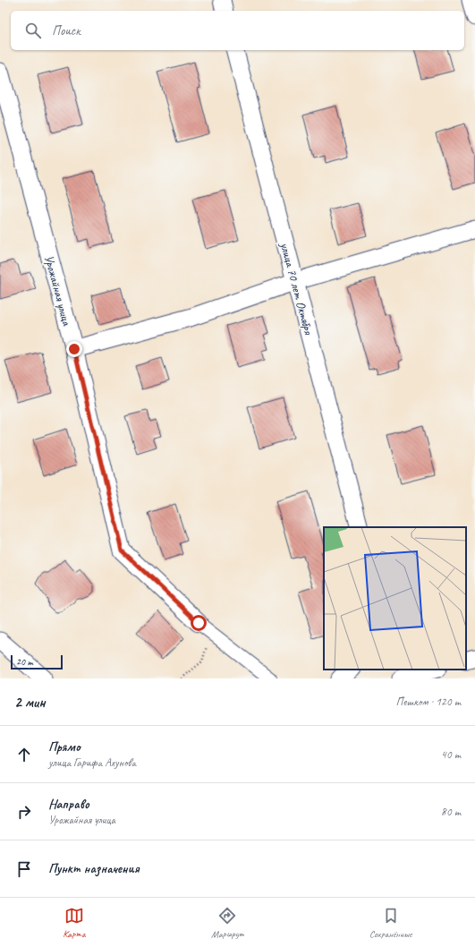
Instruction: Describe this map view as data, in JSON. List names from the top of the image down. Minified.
{"streets":{"street":["улица 70 лет Октября","Урожайная улица"]},"scale_bar":"20 m","page":{"search":"Поиск","scale":"20 m","heading":["2 мин","Пешком · 120 m"],"list":[["Прямо","улица Гарифа Ахунова","40 m"],["Направо","Урожайная улица","80 m"],"Пункт назначения"],"nav":["Карта","Маршрут","Сохранённые"]}}
